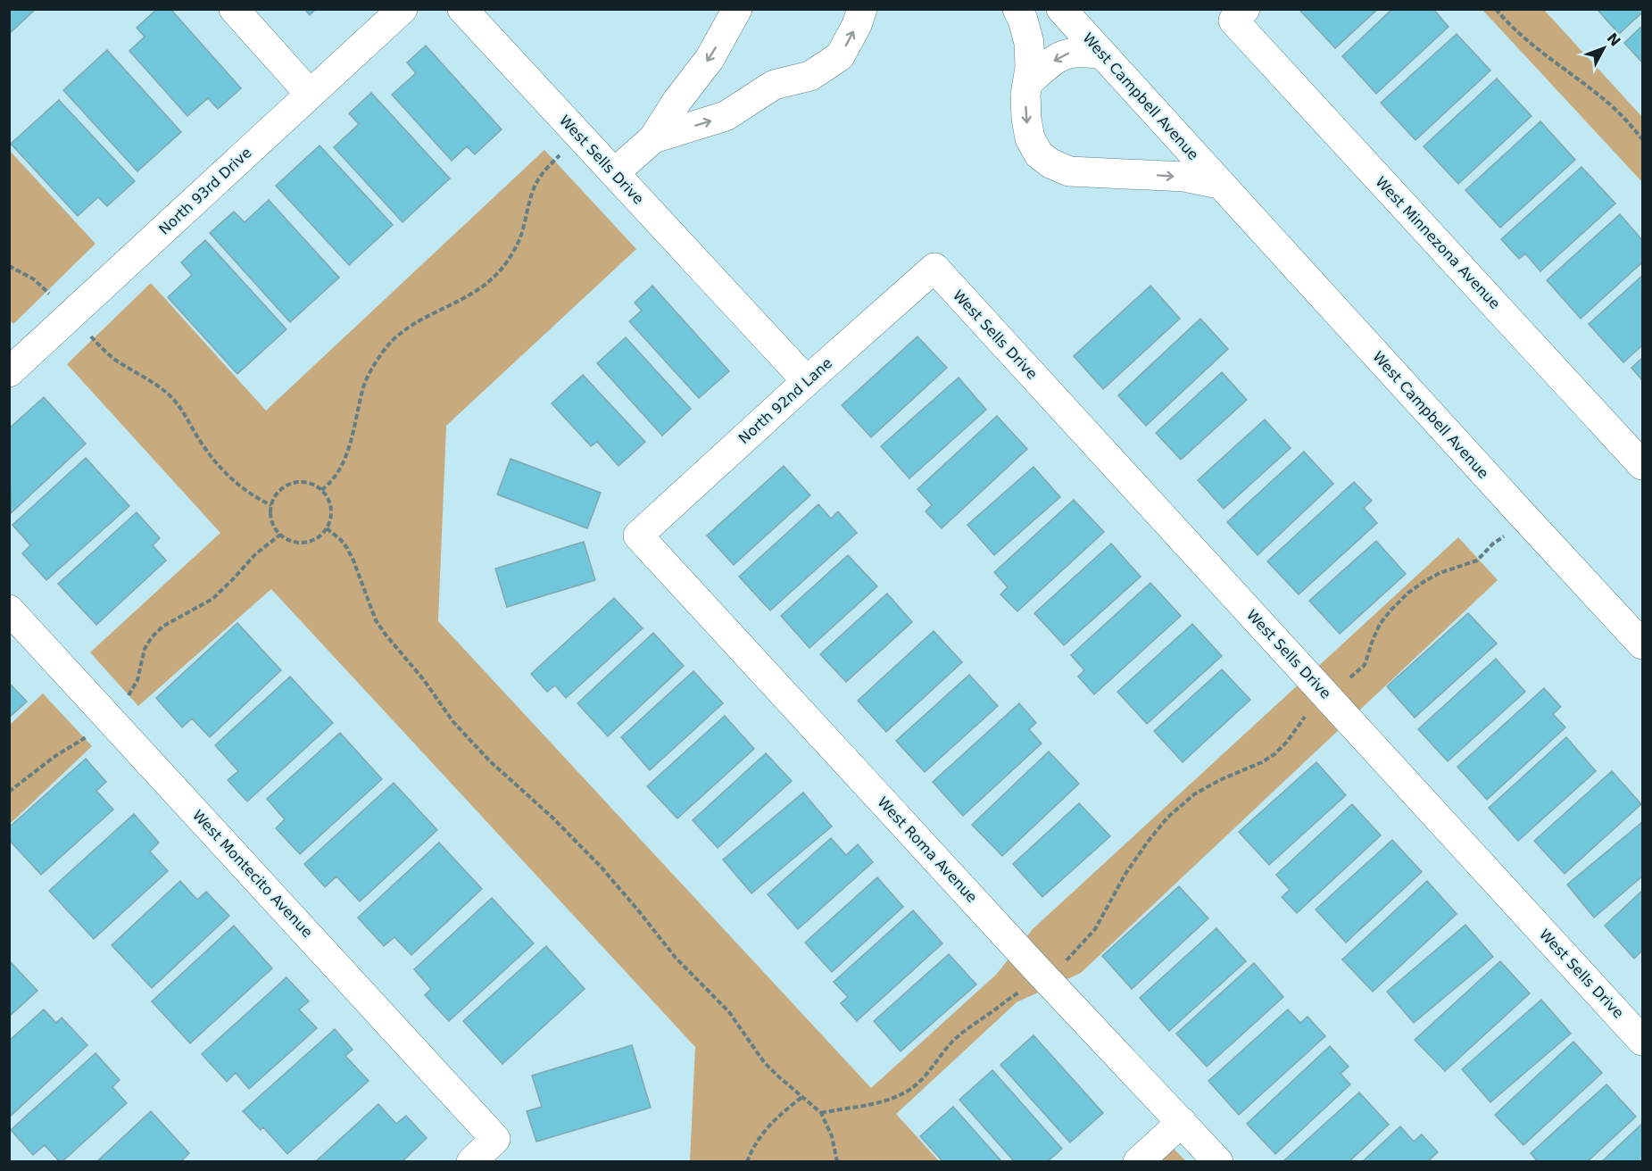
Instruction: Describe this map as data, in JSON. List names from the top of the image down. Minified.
{"streets":{"street":["West Campbell Avenue","West Sells Drive","North 93rd Drive","West Minnezona Avenue","North 92nd Lane","West Roma Avenue","West Montecito Avenue"]},"crossings":[["West Sells Drive","North 92nd Lane"],["North 92nd Lane","West Roma Avenue"]],"north":"top right"}
